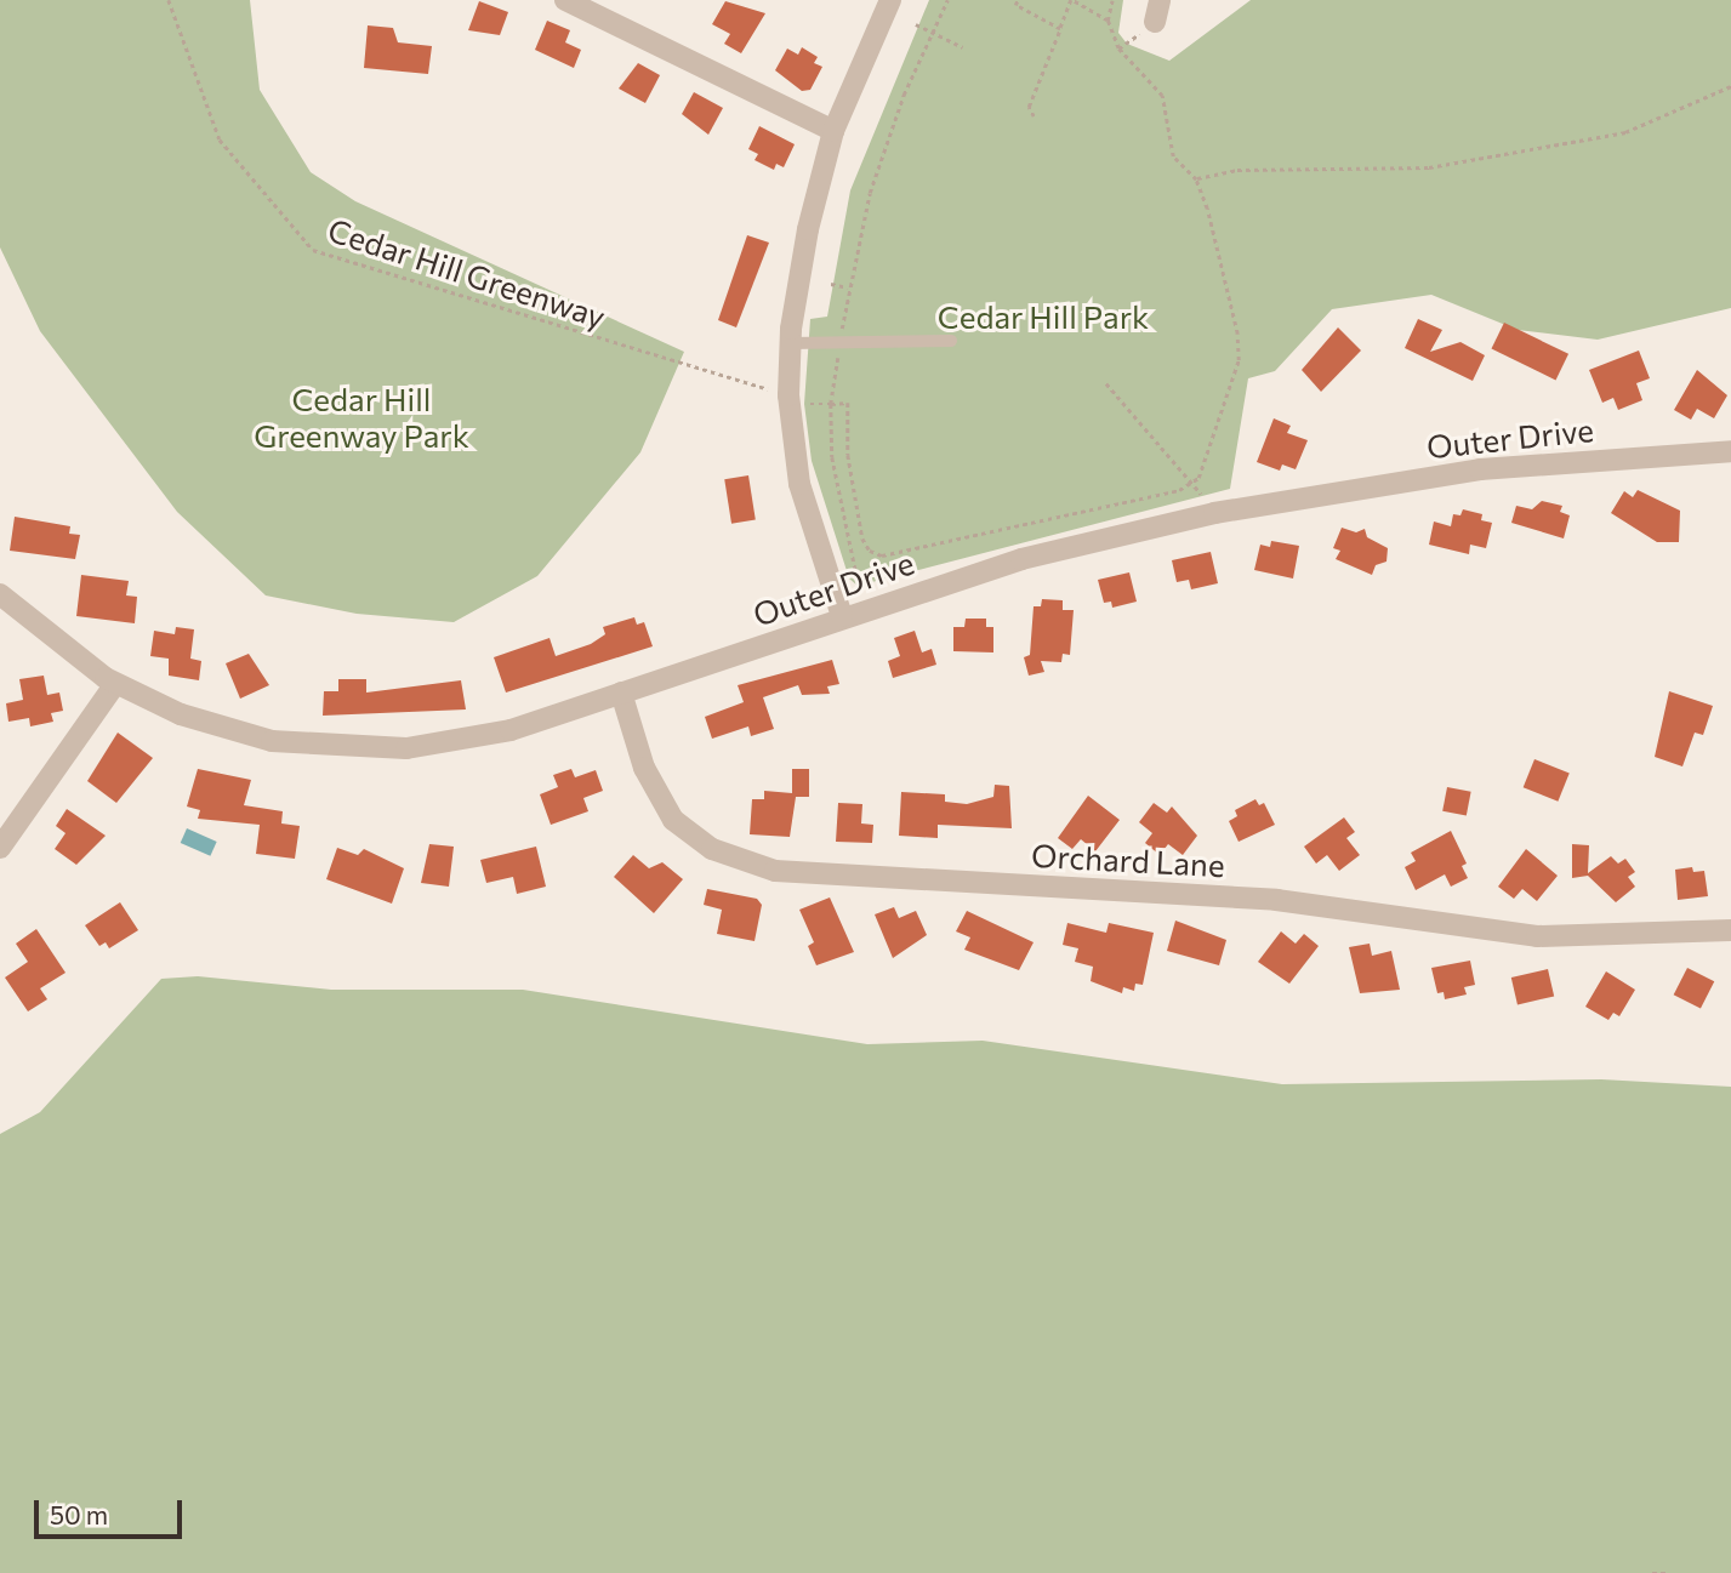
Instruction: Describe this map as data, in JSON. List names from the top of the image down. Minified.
{"streets":{"street":["Outer Drive","Orchard Lane"],"path":["Cedar Hill Greenway"]},"crossings":[["Outer Drive","Orchard Lane"]],"parks":["Cedar Hill Park","Cedar Hill Greenway Park"],"scale_bar":"50 m"}
